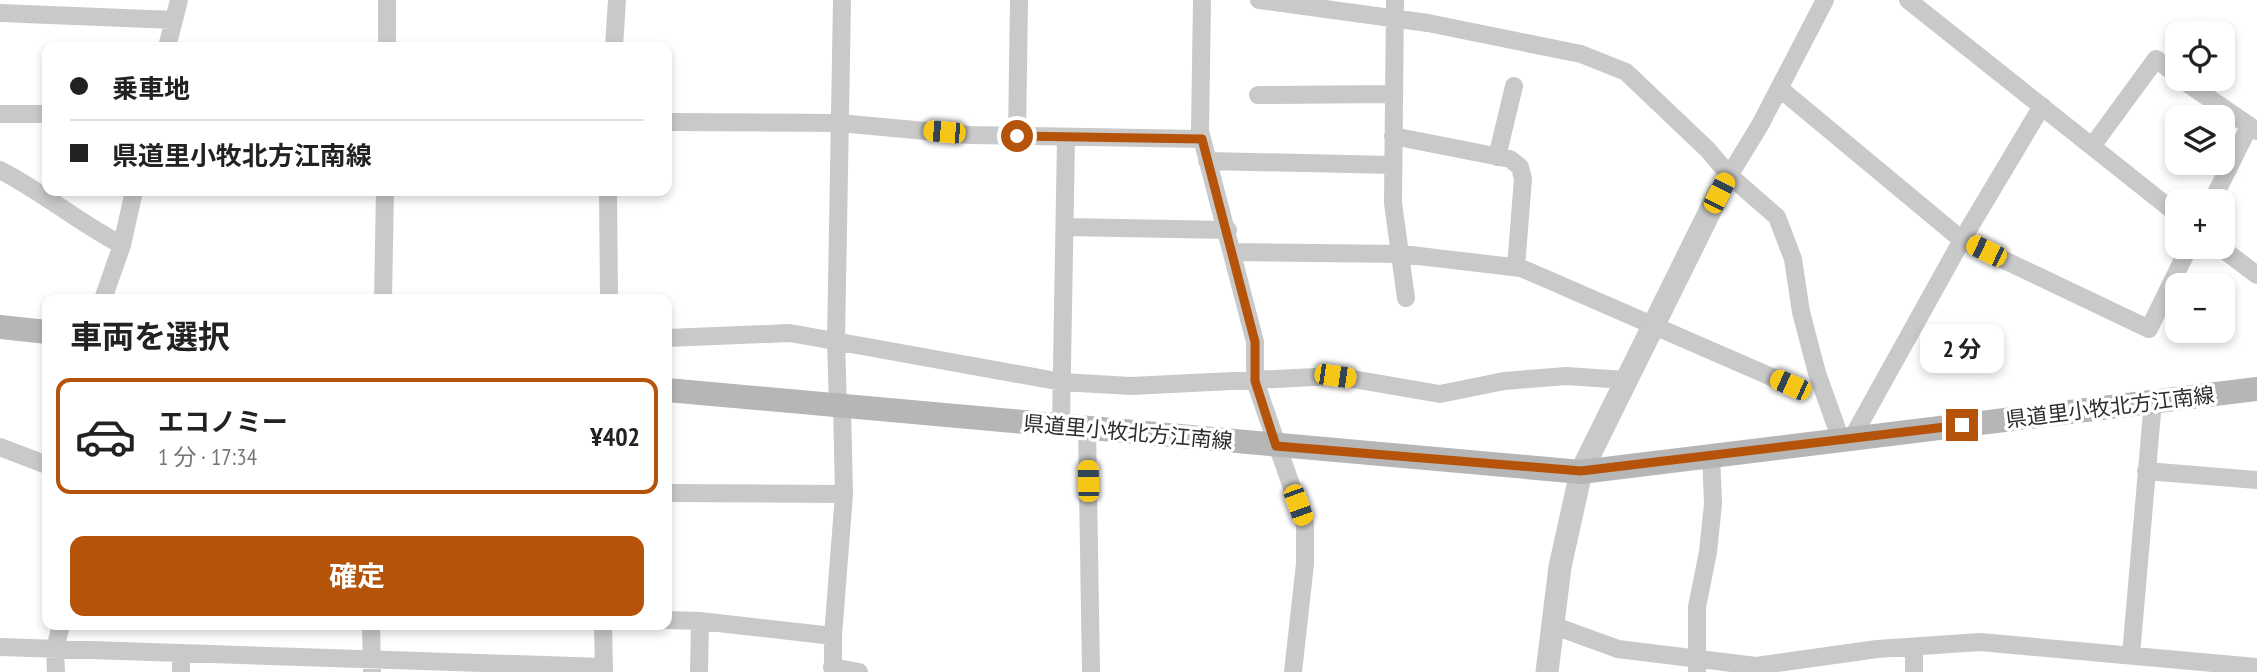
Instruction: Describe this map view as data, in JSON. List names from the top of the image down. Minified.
{"streets":{"main road":["県道里小牧北方江南線"]},"page":{"map_buttons":["+","−"],"banner":["乗車地","県道里小牧北方江南線"],"heading":"車両を選択","bubble":"2 分","list":[{"name":"エコノミー","note":"1 分 · 17:34","value":"¥402"}],"buttons":"確定"}}
